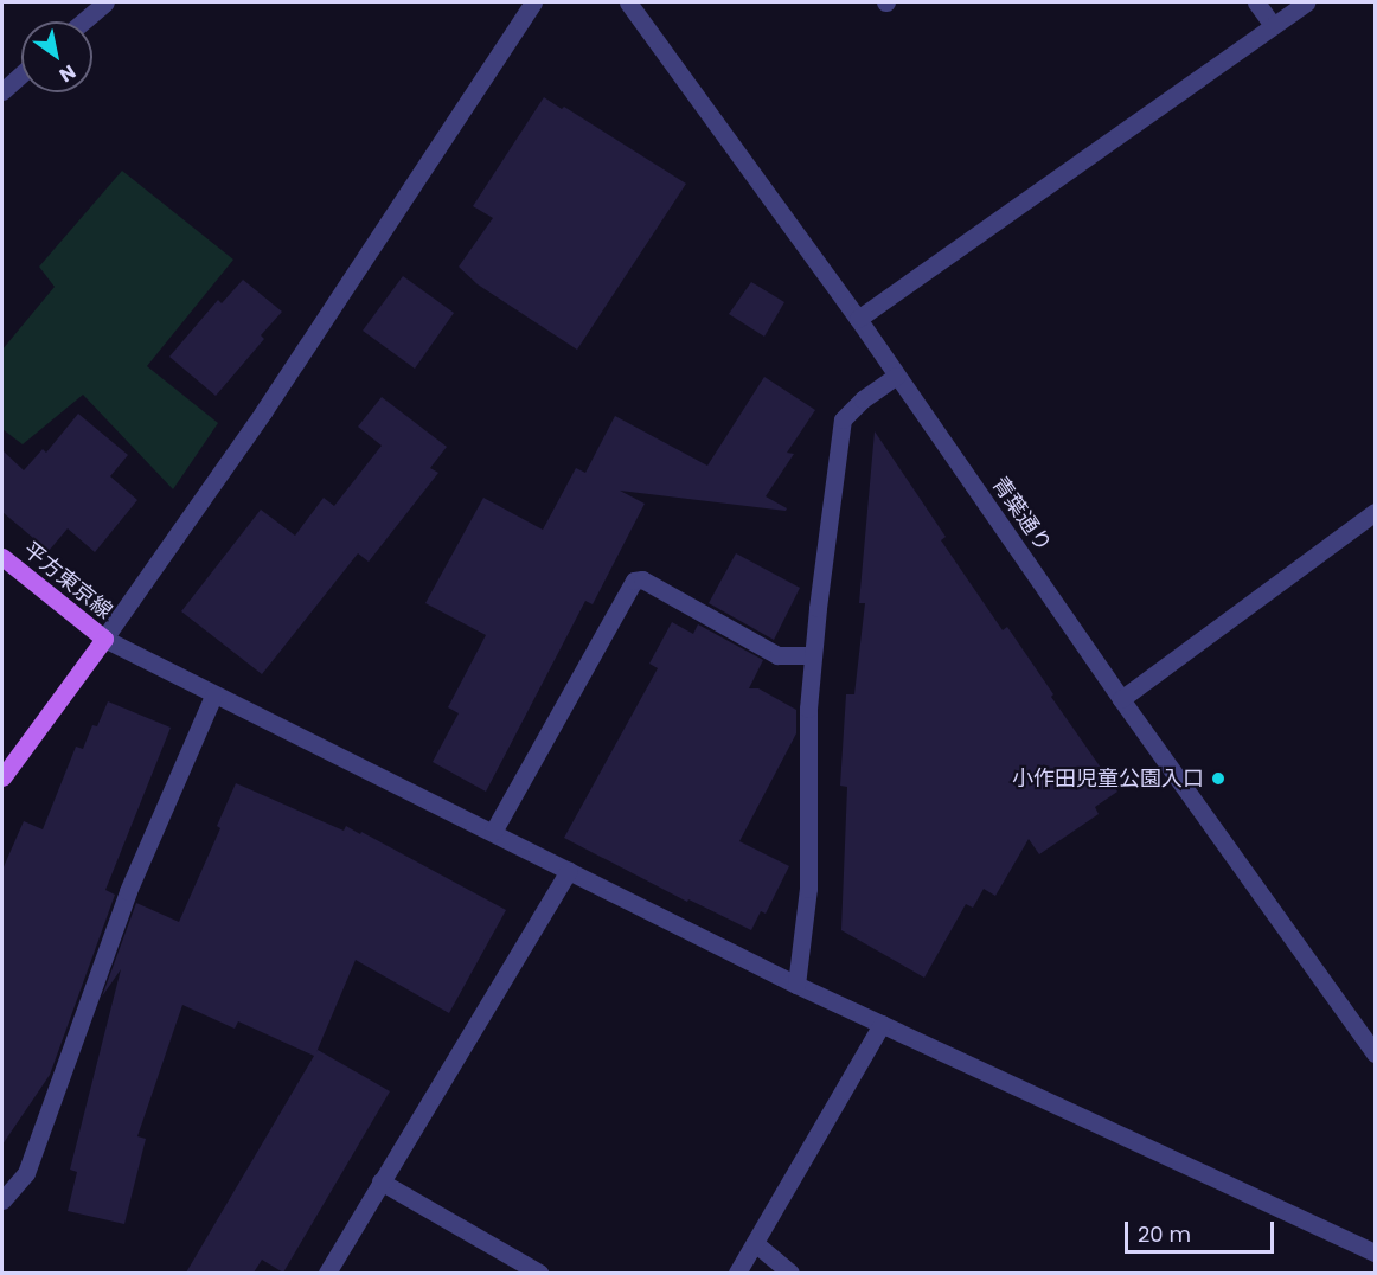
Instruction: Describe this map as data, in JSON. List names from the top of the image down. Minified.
{"streets":{"main road":["平方東京線"],"street":["青葉通り"]},"places":["小作田児童公園入口"],"scale_bar":"20 m","north":"bottom right"}
